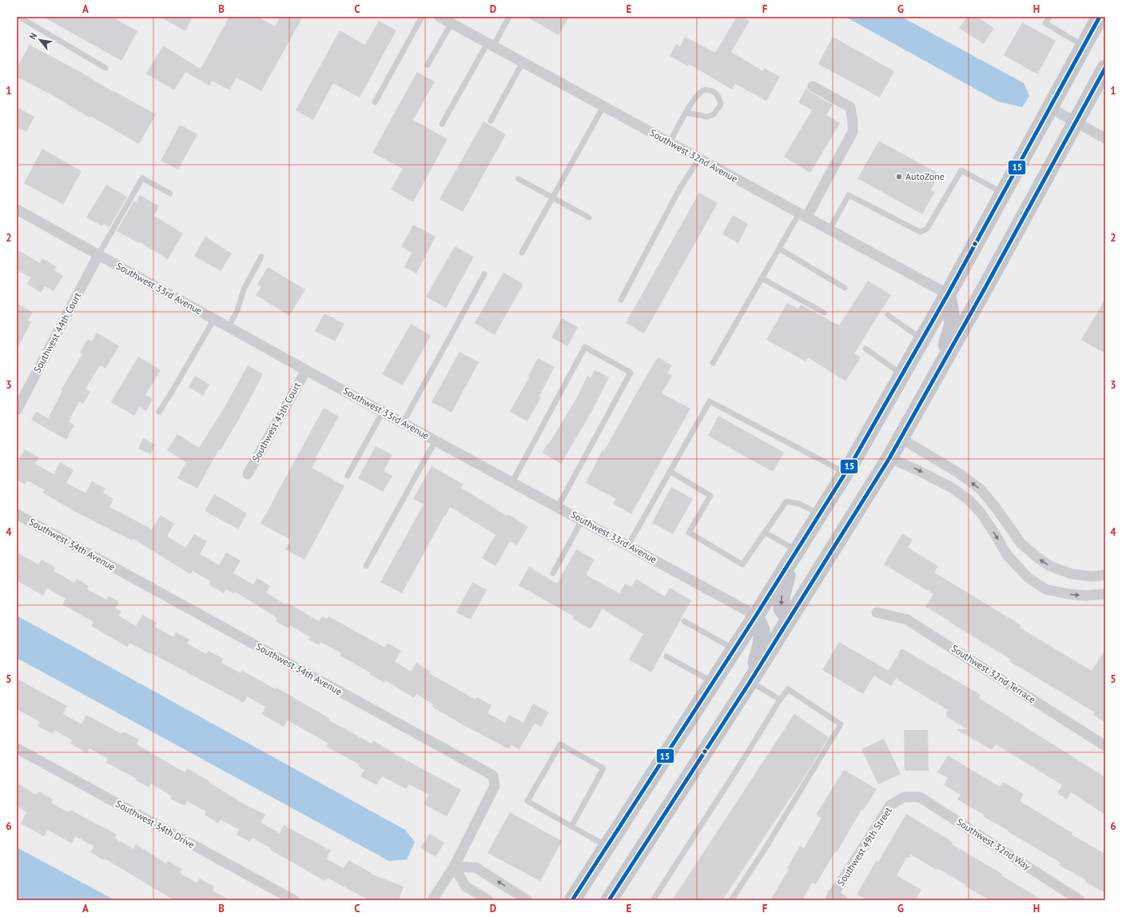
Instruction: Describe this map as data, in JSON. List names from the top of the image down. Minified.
{"streets":{"street":["Southwest 32nd Avenue","Southwest 33rd Avenue","Southwest 44th Court","Southwest 45th Court","Southwest 34th Avenue","Southwest 32nd Terrace","Southwest 34th Drive","Southwest 32nd Way","Southwest 49th Street"]},"crossings":[["Southwest 33rd Avenue","Southwest 44th Court"],["Southwest 33rd Avenue","Southwest 45th Court"],["Southwest 32nd Way","Southwest 49th Street"]],"places":["AutoZone"],"lines":["transit line 15"],"north":"top left","grid":{"columns":["A","B","C","D","E","F","G","H"],"rows":["1","2","3","4","5","6"]}}
